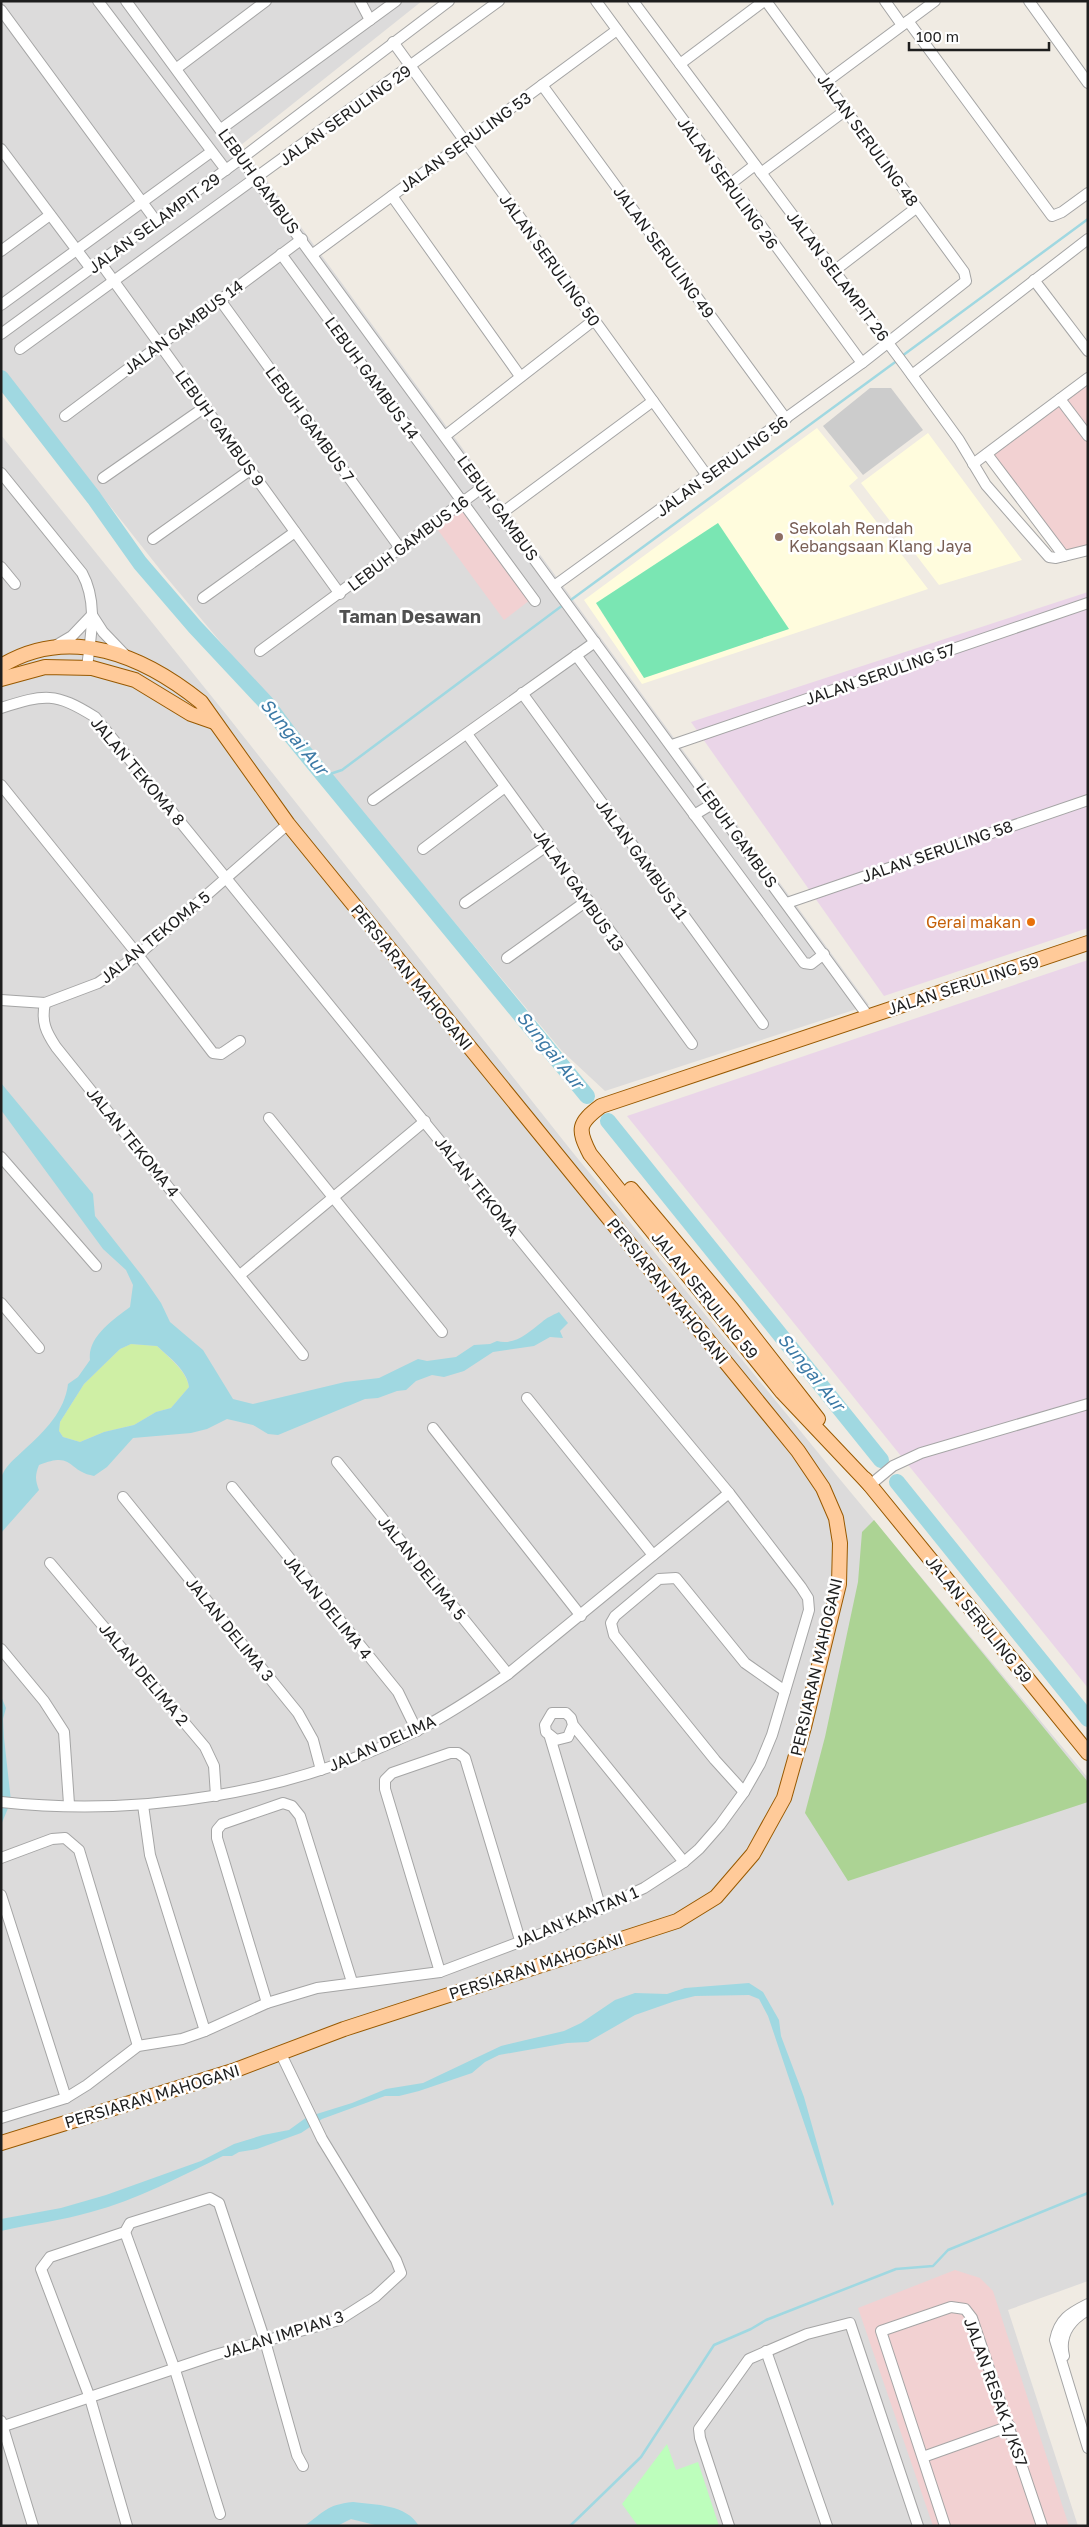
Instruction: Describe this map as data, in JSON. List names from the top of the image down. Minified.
{"streets":{"main road":["PERSIARAN MAHOGANI","JALAN SERULING 59"],"street":["JALAN SERULING 29","JALAN SERULING 48","JALAN SERULING 53","LEBUH GAMBUS","JALAN SERULING 26","JALAN SELAMPIT 29","JALAN SERULING 49","JALAN SERULING 50","JALAN SELAMPIT 26","JALAN GAMBUS 14","LEBUH GAMBUS 14","LEBUH GAMBUS 7","LEBUH GAMBUS 9","JALAN SERULING 56","LEBUH GAMBUS 16","JALAN SERULING 57","JALAN TEKOMA 8","JALAN SERULING 58","JALAN GAMBUS 11","JALAN GAMBUS 13","JALAN TEKOMA 5","JALAN TEKOMA 4","JALAN TEKOMA","JALAN DELIMA 5","JALAN DELIMA 4","JALAN DELIMA 3","JALAN DELIMA 2","JALAN DELIMA","JALAN KANTAN 1","JALAN IMPIAN 3","JALAN RESAK 1/KS7"]},"crossings":[["JALAN SERULING 29","LEBUH GAMBUS"],["JALAN SERULING 29","JALAN SERULING 50"],["JALAN SERULING 29","LEBUH GAMBUS 9"],["JALAN SERULING 48","JALAN SERULING 56"],["JALAN SERULING 53","LEBUH GAMBUS"],["JALAN SERULING 53","JALAN SERULING 26"],["JALAN SERULING 53","JALAN SERULING 49"],["JALAN SERULING 53","JALAN SERULING 50"],["LEBUH GAMBUS","JALAN SELAMPIT 29"],["LEBUH GAMBUS","JALAN GAMBUS 14"],["LEBUH GAMBUS","JALAN SERULING 56"],["LEBUH GAMBUS","LEBUH GAMBUS 16"],["LEBUH GAMBUS","JALAN SERULING 57"],["LEBUH GAMBUS","JALAN SERULING 58"],["LEBUH GAMBUS","JALAN SERULING 59"],["JALAN SERULING 26","JALAN SERULING 56"],["JALAN SELAMPIT 29","JALAN SERULING 50"],["JALAN SELAMPIT 29","LEBUH GAMBUS 9"],["JALAN SERULING 49","JALAN SERULING 56"],["JALAN SERULING 50","JALAN SERULING 56"],["JALAN SELAMPIT 26","JALAN SERULING 56"],["JALAN GAMBUS 14","LEBUH GAMBUS 14"],["JALAN GAMBUS 14","LEBUH GAMBUS 7"],["JALAN GAMBUS 14","LEBUH GAMBUS 9"],["LEBUH GAMBUS 14","LEBUH GAMBUS 16"],["LEBUH GAMBUS 7","LEBUH GAMBUS 16"],["LEBUH GAMBUS 9","LEBUH GAMBUS 16"],["JALAN TEKOMA 8","JALAN TEKOMA 5"],["JALAN TEKOMA 8","JALAN TEKOMA"],["JALAN TEKOMA 5","PERSIARAN MAHOGANI"],["JALAN TEKOMA 5","JALAN TEKOMA 4"],["JALAN TEKOMA 5","JALAN TEKOMA"],["PERSIARAN MAHOGANI","JALAN IMPIAN 3"],["JALAN TEKOMA","JALAN DELIMA"],["JALAN TEKOMA","JALAN KANTAN 1"],["JALAN DELIMA 5","JALAN DELIMA"],["JALAN DELIMA 4","JALAN DELIMA"],["JALAN DELIMA 3","JALAN DELIMA"],["JALAN DELIMA 2","JALAN DELIMA"]],"districts":["Taman Desawan"],"water":["Sungai Aur"],"places":["Sekolah Rendah Kebangsaan Klang Jaya","Gerai makan"],"scale_bar":"100 m"}
